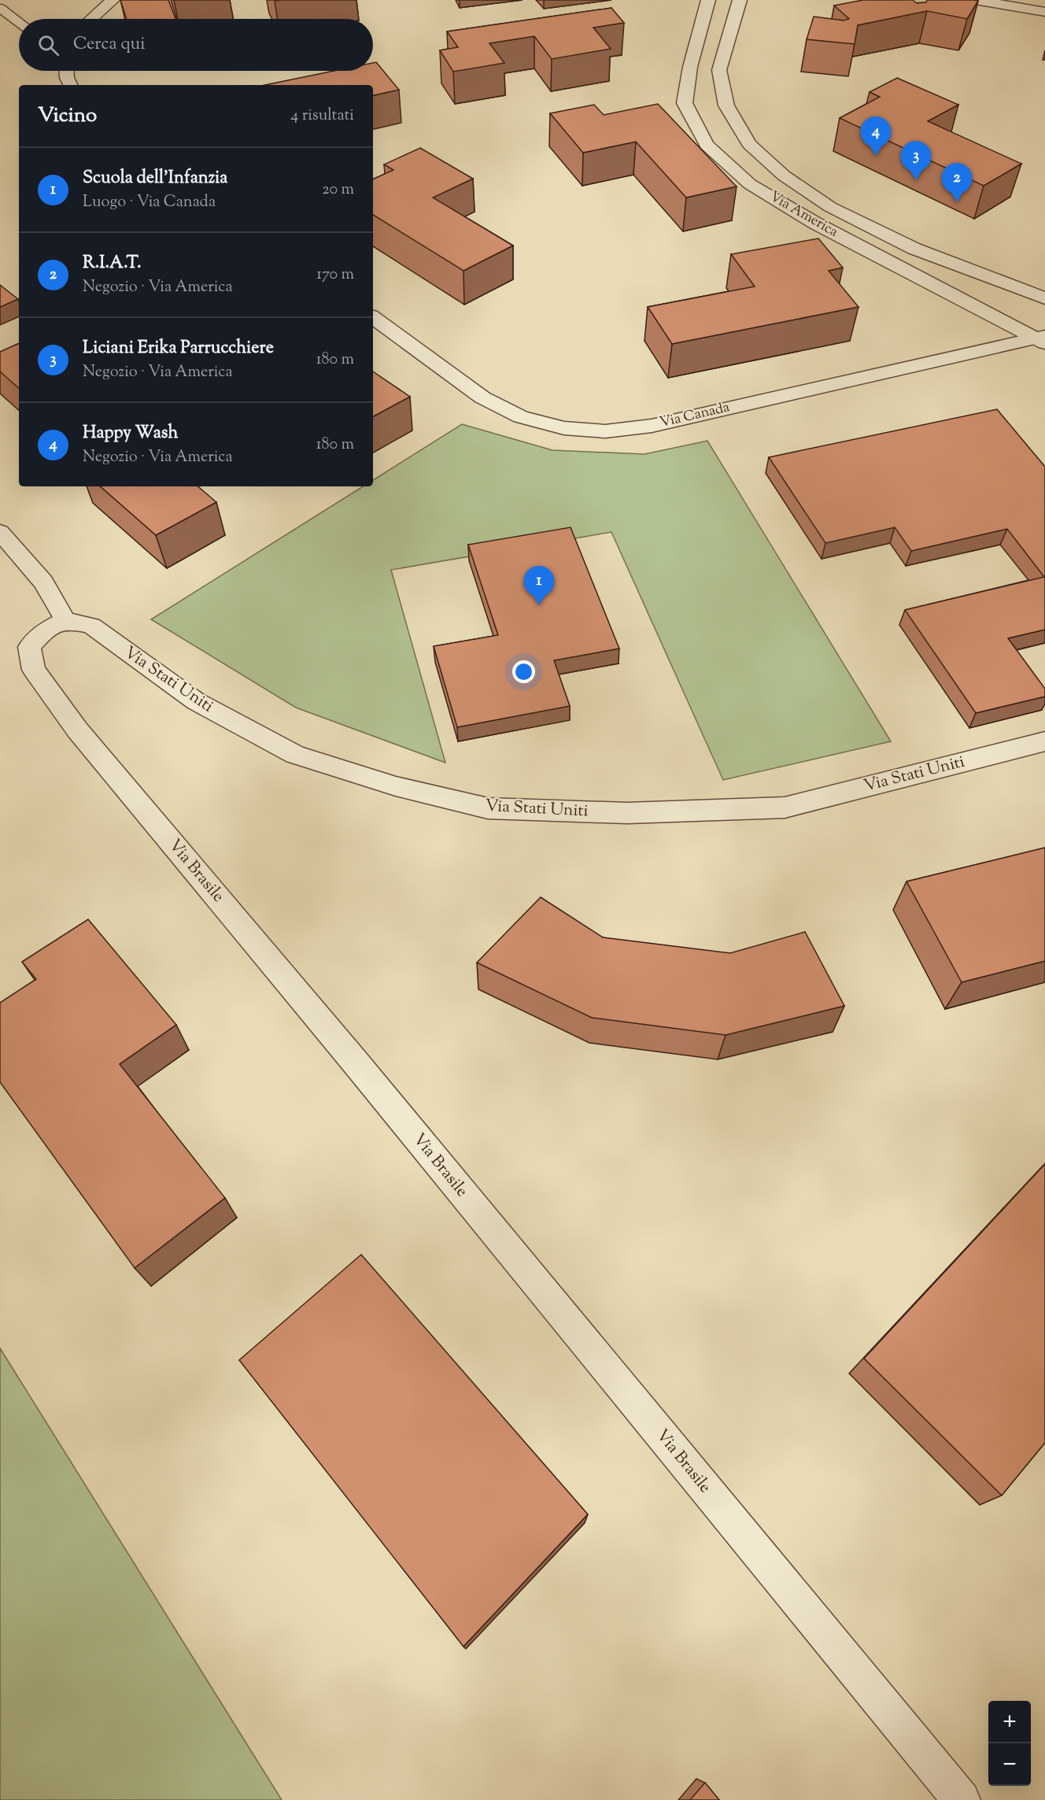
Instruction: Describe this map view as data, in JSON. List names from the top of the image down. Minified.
{"streets":{"street":["Via America","Via Canada","Via Stati Uniti","Via Brasile"]},"crossings":[["Via America","Via Canada"],["Via Stati Uniti","Via Brasile"]],"page":{"search":"Cerca qui","heading":["Vicino","4 risultati"],"pins":["4","3","2","1"],"list":[{"mark":"1","name":"Scuola dell'Infanzia","note":"Luogo · Via Canada","value":"20 m"},{"mark":"2","name":"R.I.A.T.","note":"Negozio · Via America","value":"170 m"},{"mark":"3","name":"Liciani Erika Parrucchiere","note":"Negozio · Via America","value":"180 m"},{"mark":"4","name":"Happy Wash","note":"Negozio · Via America","value":"180 m"}],"map_buttons":["+","−"]}}
